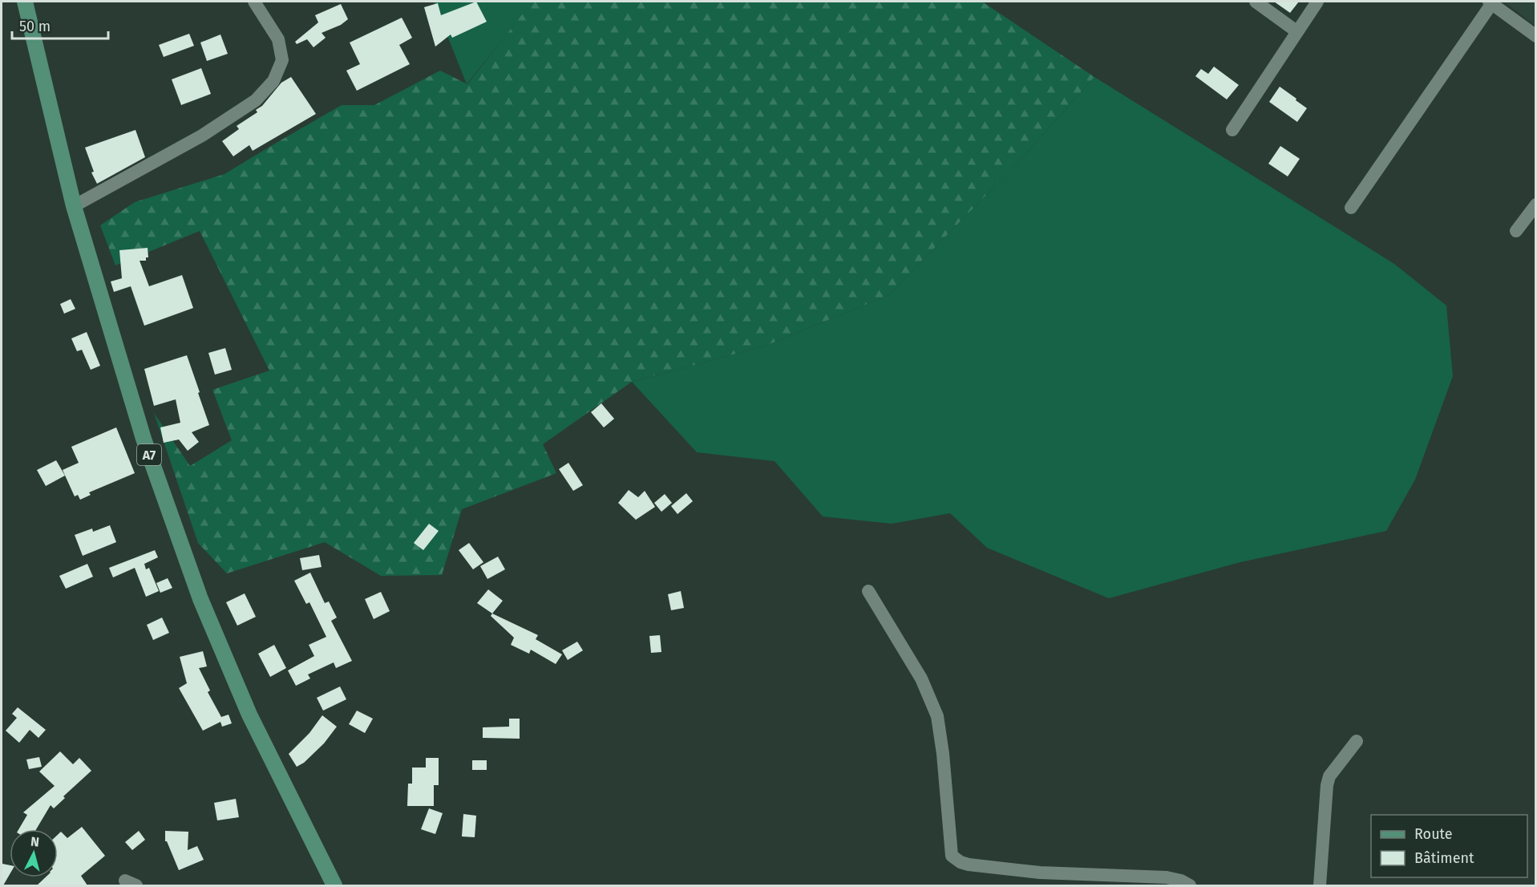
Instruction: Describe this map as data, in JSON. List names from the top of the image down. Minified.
{"streets":{"main road":["A7"]},"legend":["Route","Bâtiment"],"scale_bar":"50 m","north":"top"}
